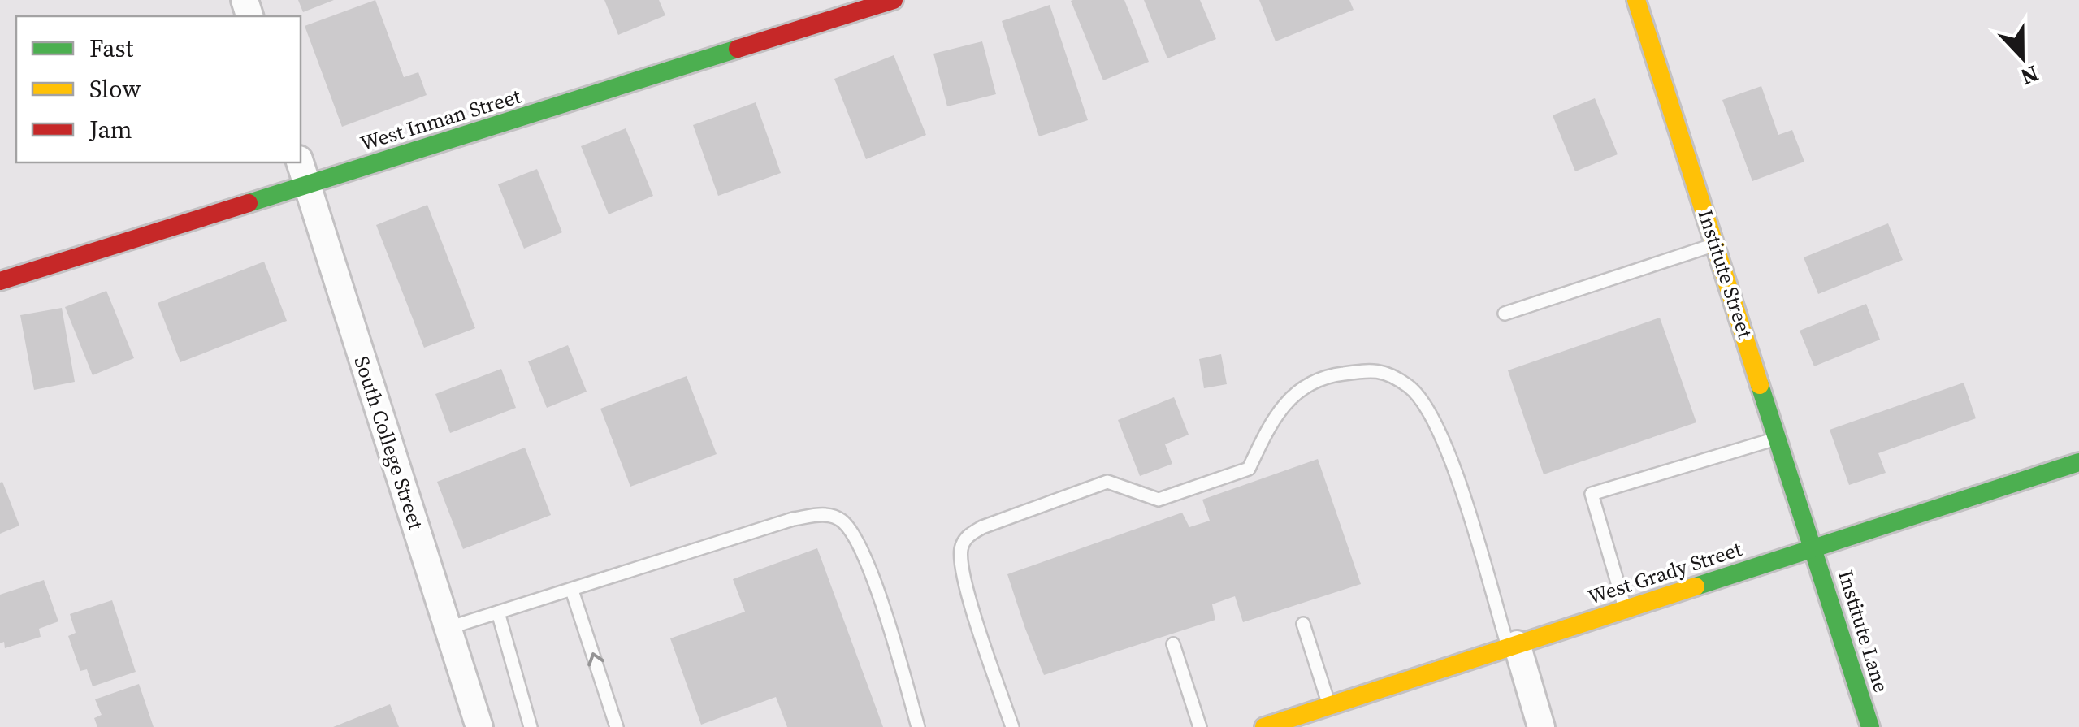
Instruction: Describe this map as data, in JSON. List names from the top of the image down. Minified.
{"streets":{"street":["West Inman Street","Institute Street","South College Street","West Grady Street","Institute Lane"]},"crossings":[["West Inman Street","South College Street"],["Institute Street","West Grady Street"],["Institute Street","Institute Lane"],["West Grady Street","Institute Lane"]],"legend":["Fast","Slow","Jam"],"north":"bottom"}
